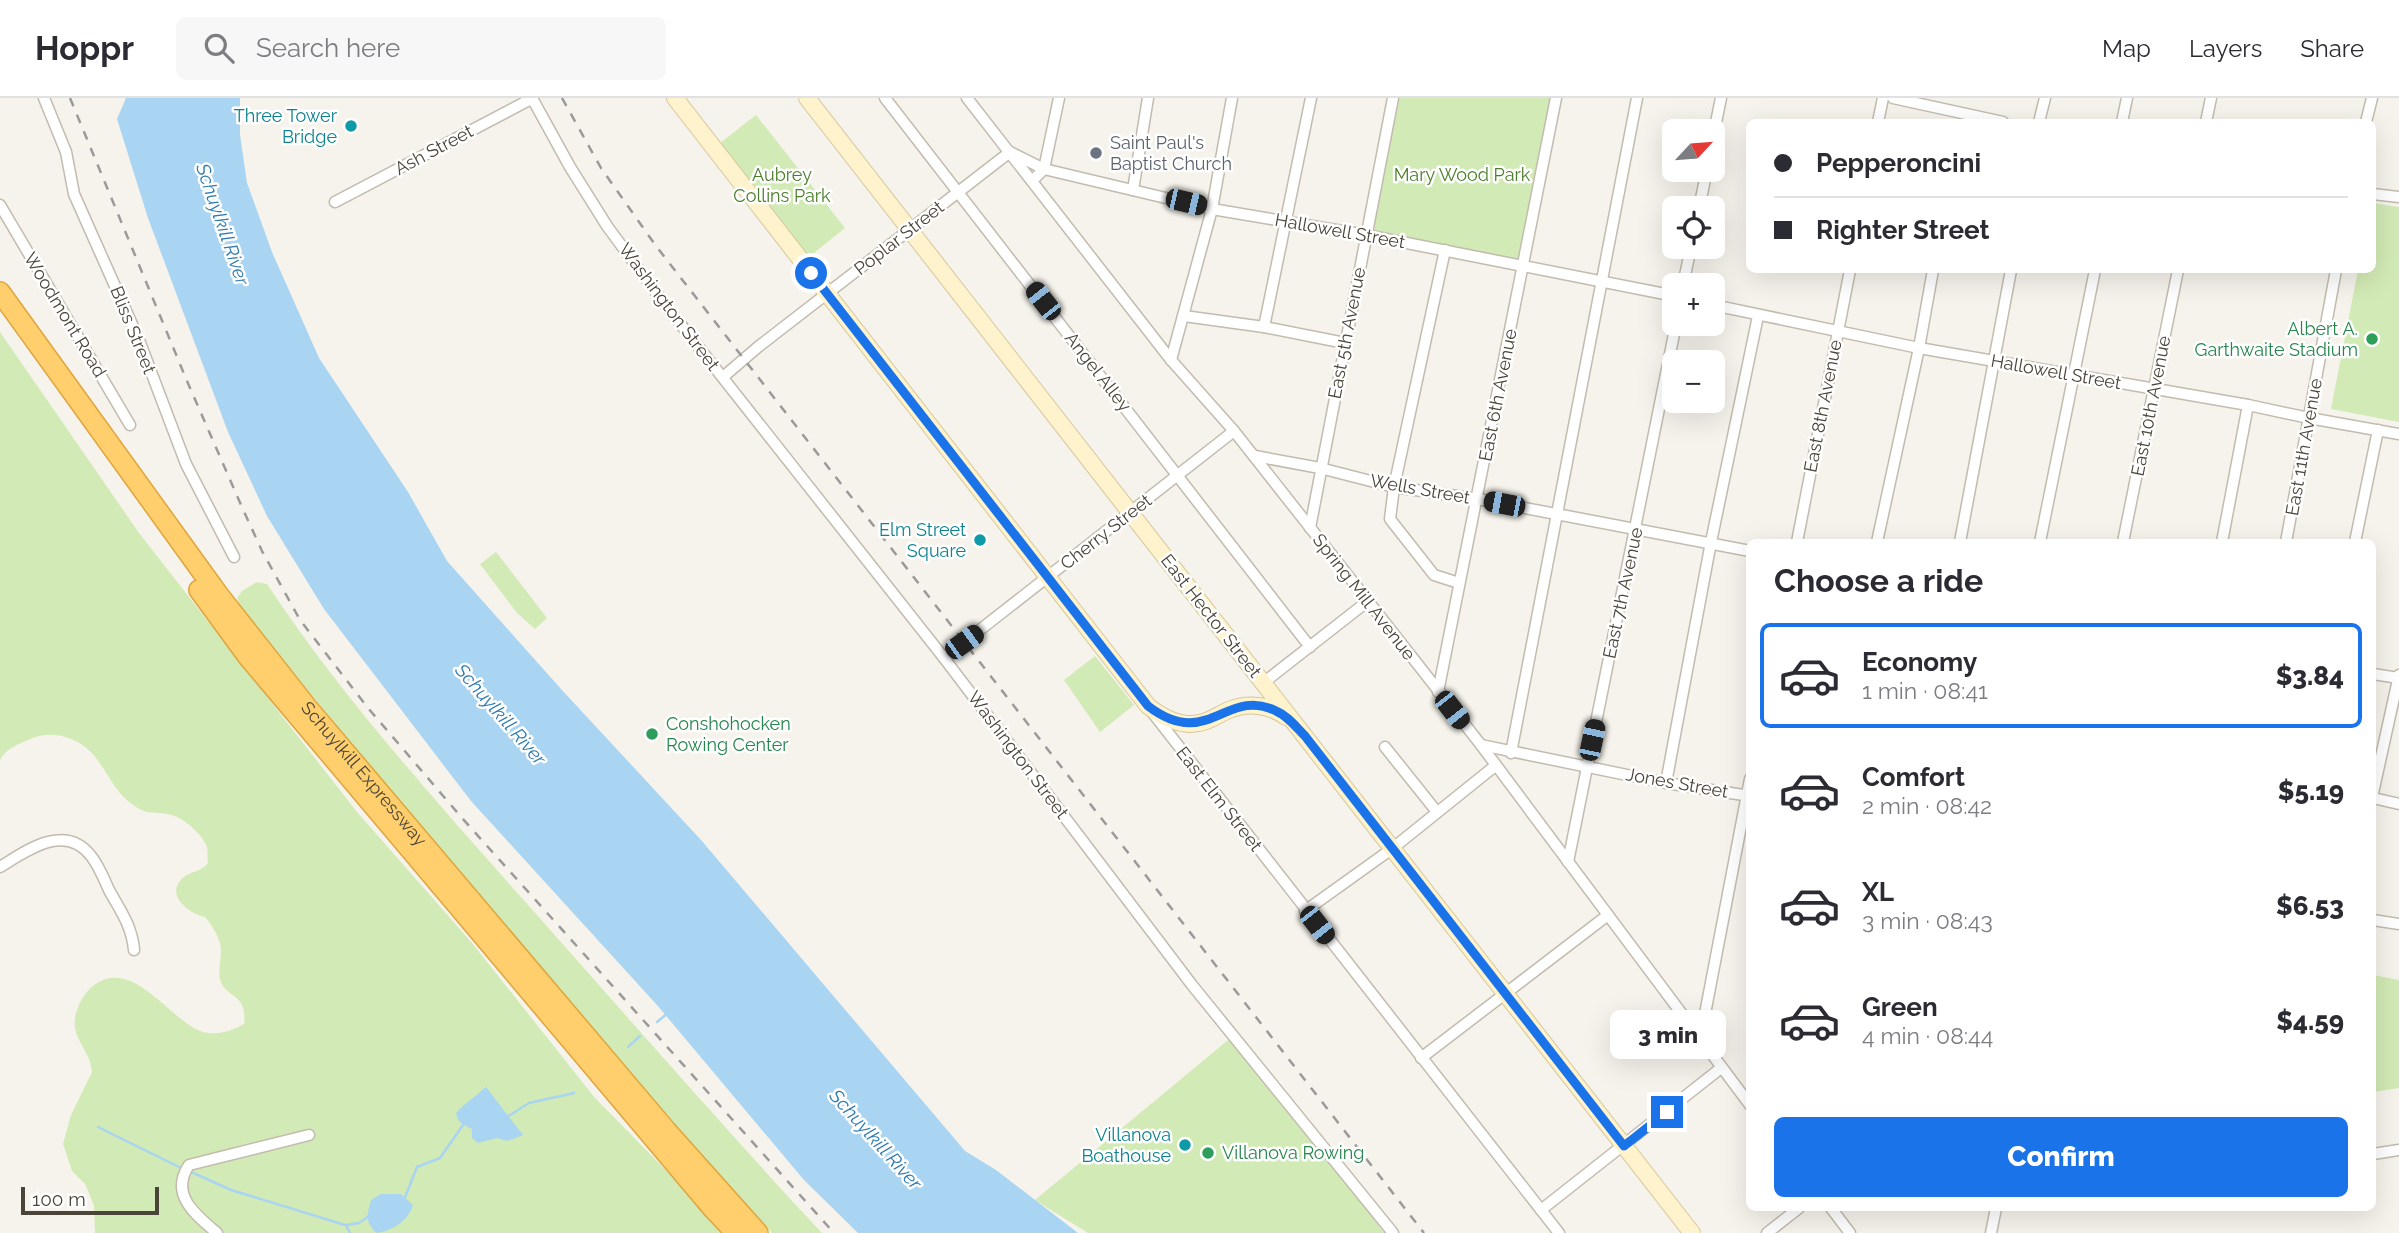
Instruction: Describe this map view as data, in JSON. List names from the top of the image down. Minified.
{"streets":{"highway":["Schuylkill Expressway"],"main road":["East Hector Street","East Elm Street"],"street":["Ash Street","Hallowell Street","Poplar Street","Washington Street","Woodmont Road","Bliss Street","East 5th Avenue","Angel Alley","East 6th Avenue","East 8th Avenue","East 10th Avenue","East 11th Avenue","Wells Street","Cherry Street","East 7th Avenue","Spring Mill Avenue","Jones Street"]},"crossings":[["Ash Street","Washington Street"],["Hallowell Street","Poplar Street"],["Hallowell Street","East 5th Avenue"],["Hallowell Street","East 6th Avenue"],["Hallowell Street","East 8th Avenue"],["Hallowell Street","East 10th Avenue"],["Hallowell Street","East 11th Avenue"],["Hallowell Street","Spring Mill Avenue"],["Poplar Street","Washington Street"],["Poplar Street","Angel Alley"],["Poplar Street","Spring Mill Avenue"],["Poplar Street","East Hector Street"],["Poplar Street","East Elm Street"],["Washington Street","Cherry Street"],["East 5th Avenue","Wells Street"],["East 5th Avenue","Spring Mill Avenue"],["Angel Alley","Cherry Street"],["East 6th Avenue","Wells Street"],["East 6th Avenue","Spring Mill Avenue"],["Wells Street","East 7th Avenue"],["Wells Street","Spring Mill Avenue"],["Cherry Street","Spring Mill Avenue"],["Cherry Street","East Hector Street"],["Cherry Street","East Elm Street"],["East 7th Avenue","Spring Mill Avenue"],["East 7th Avenue","Jones Street"],["Spring Mill Avenue","Jones Street"]],"water":["Schuylkill River"],"parks":["Aubrey Collins Park","Mary Wood Park"],"places":["Three Tower Bridge","Saint Paul's Baptist Church","Albert A. Garthwaite Stadium","Elm Street Square","Conshohocken Rowing Center","Villanova Boathouse","Villanova Rowing"],"scale_bar":"100 m","north":"top right","page":{"header":"Hoppr","search":"Search here","nav":["Map","Layers","Share"],"map_buttons":["+","−"],"banner":["Pepperoncini","Righter Street"],"heading":"Choose a ride","list":[{"name":"Economy","note":"1 min · 08:41","value":"$3.84"},{"name":"Comfort","note":"2 min · 08:42","value":"$5.19"},{"name":"XL","note":"3 min · 08:43","value":"$6.53"},{"name":"Green","note":"4 min · 08:44","value":"$4.59"}],"bubble":"3 min","buttons":"Confirm","scale":"100 m"}}
